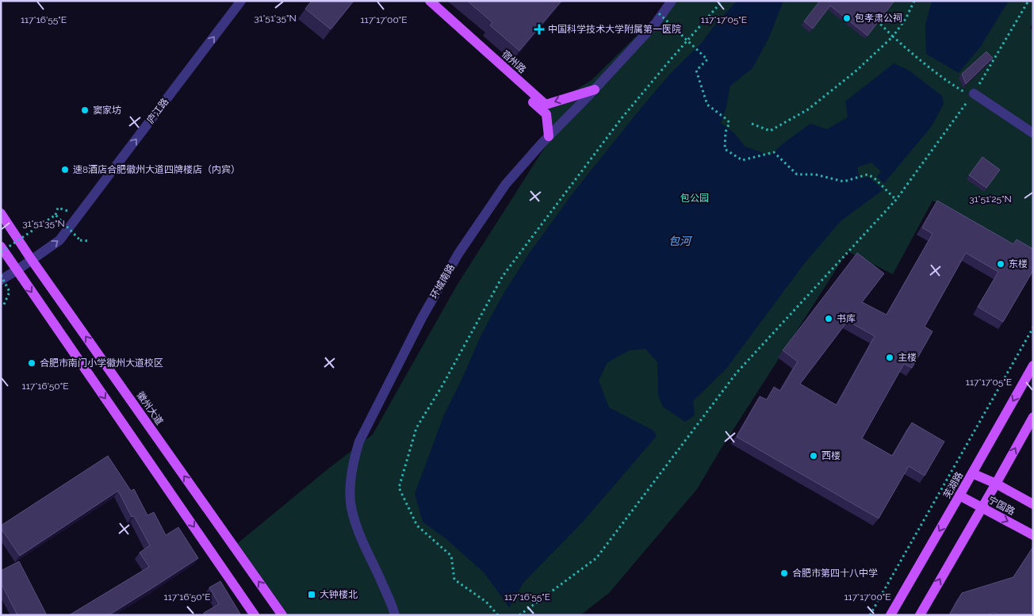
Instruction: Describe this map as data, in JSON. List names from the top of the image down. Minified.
{"streets":{"main road":["宿州路","徽州大道","芜湖路","宁国路"],"street":["庐江路","环城南路"]},"crossings":[["宿州路","环城南路"],["庐江路","徽州大道"],["芜湖路","宁国路"]],"one_way":["庐江路"],"water":["包河"],"parks":["包公园"],"places":{"other":["包孝肃公祠","窦家坊","速8酒店合肥徽州大道四牌楼店（内宾）","东楼","书库","主楼","合肥市南门小学徽州大道校区","西楼","合肥市第四十八中学"],"health":["中国科学技术大学附属第一医院"],"transit":["大钟楼北"]},"coordinates":["31°51'35\"N","117°16'55\"E","117°17'00\"E","117°17'05\"E","31°51'25\"N","117°16'50\"E"]}
